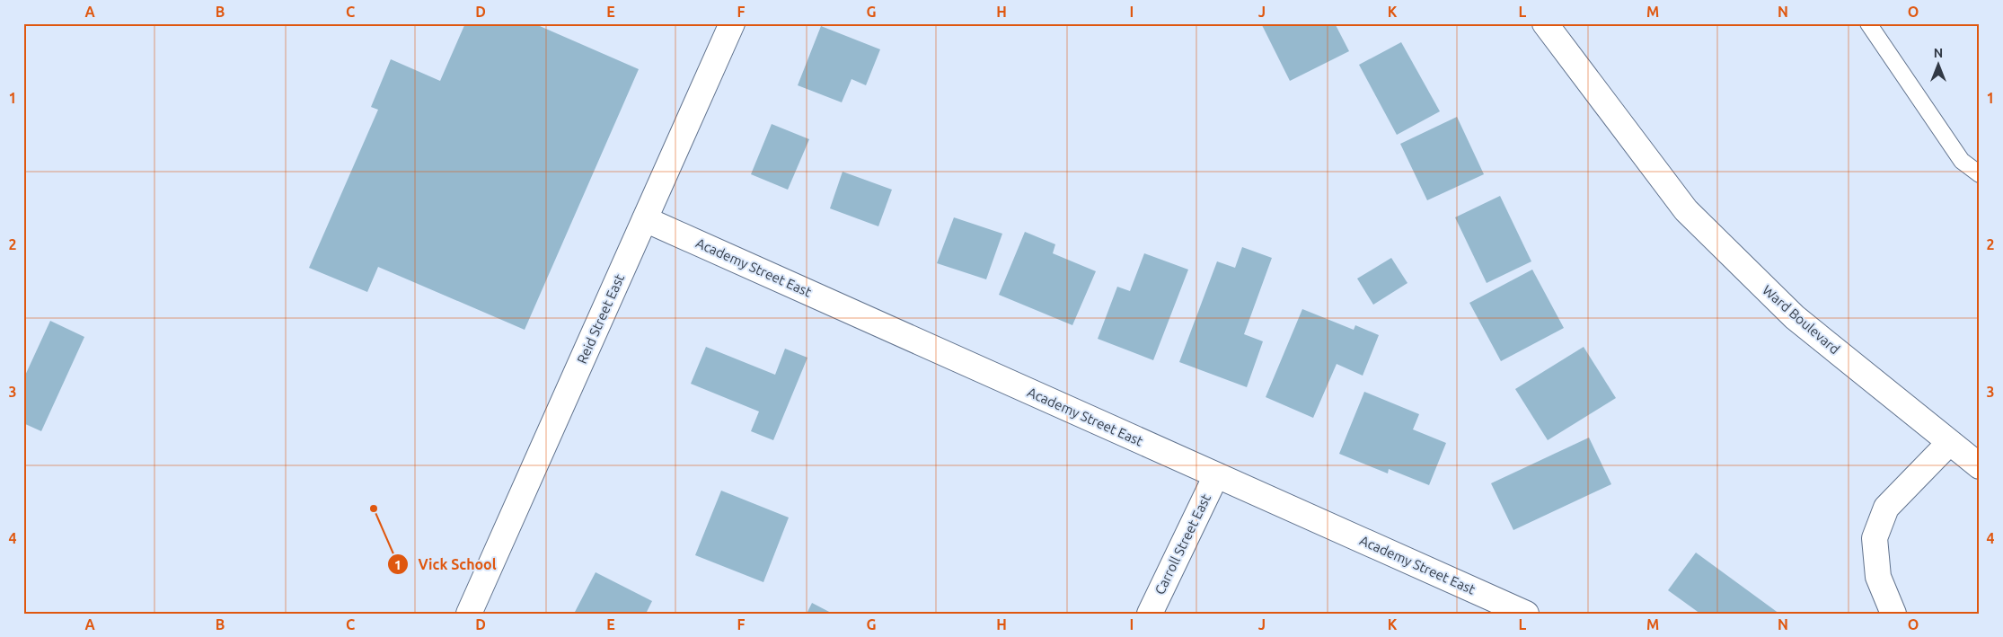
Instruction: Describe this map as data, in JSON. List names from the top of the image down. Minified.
{"streets":{"street":["Academy Street East","Reid Street East","Ward Boulevard","Carroll Street East"]},"crossings":[["Academy Street East","Reid Street East"],["Academy Street East","Carroll Street East"]],"places":["Vick School"],"north":"top","grid":{"columns":["A","B","C","D","E","F","G","H","I","J","K","L","M","N","O"],"rows":["1","2","3","4"]}}
